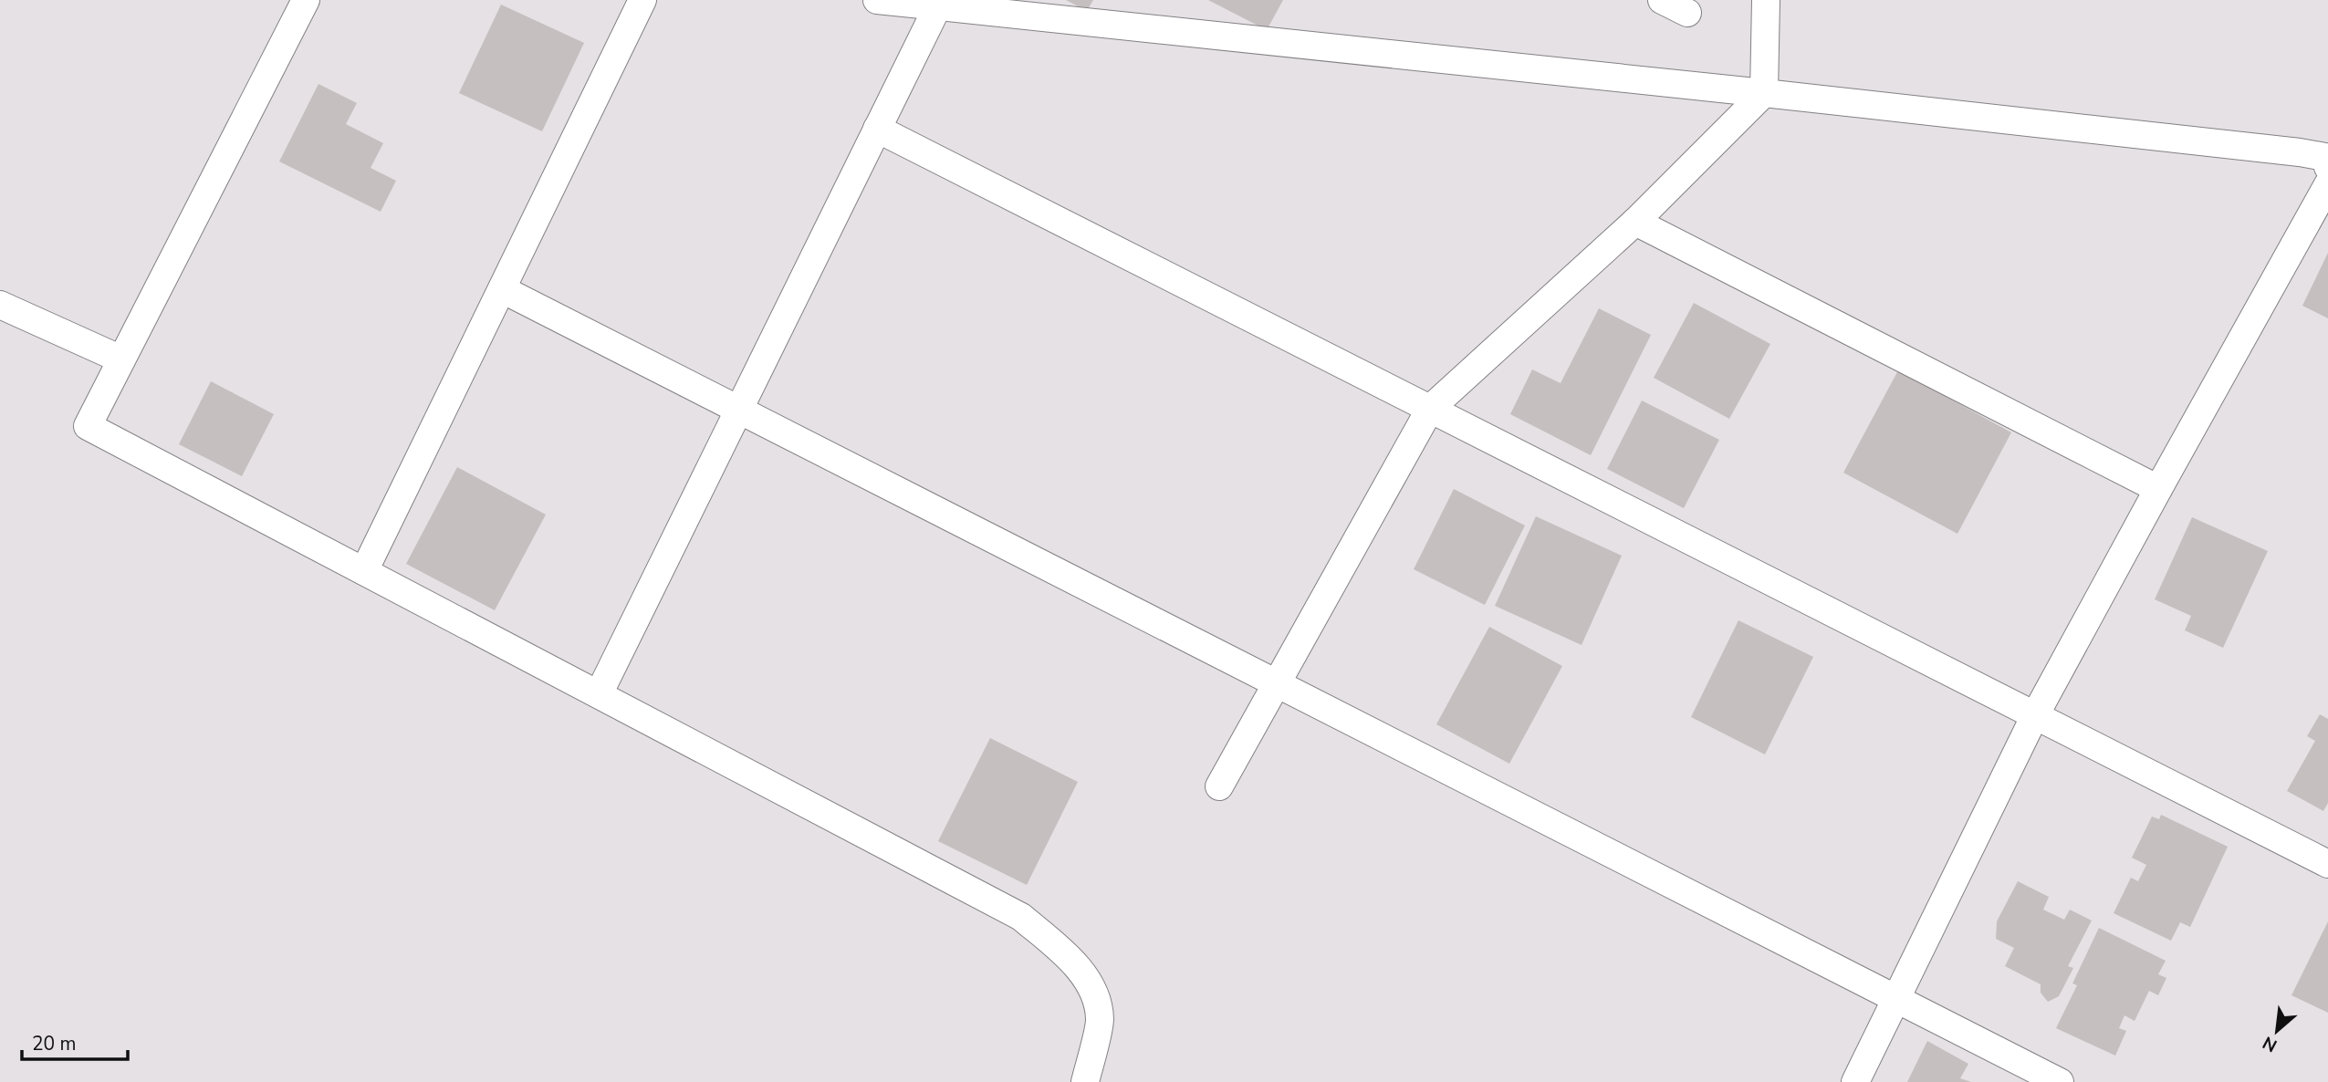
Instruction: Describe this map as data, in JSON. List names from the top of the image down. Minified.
{"scale_bar":"20 m","north":"bottom left"}
